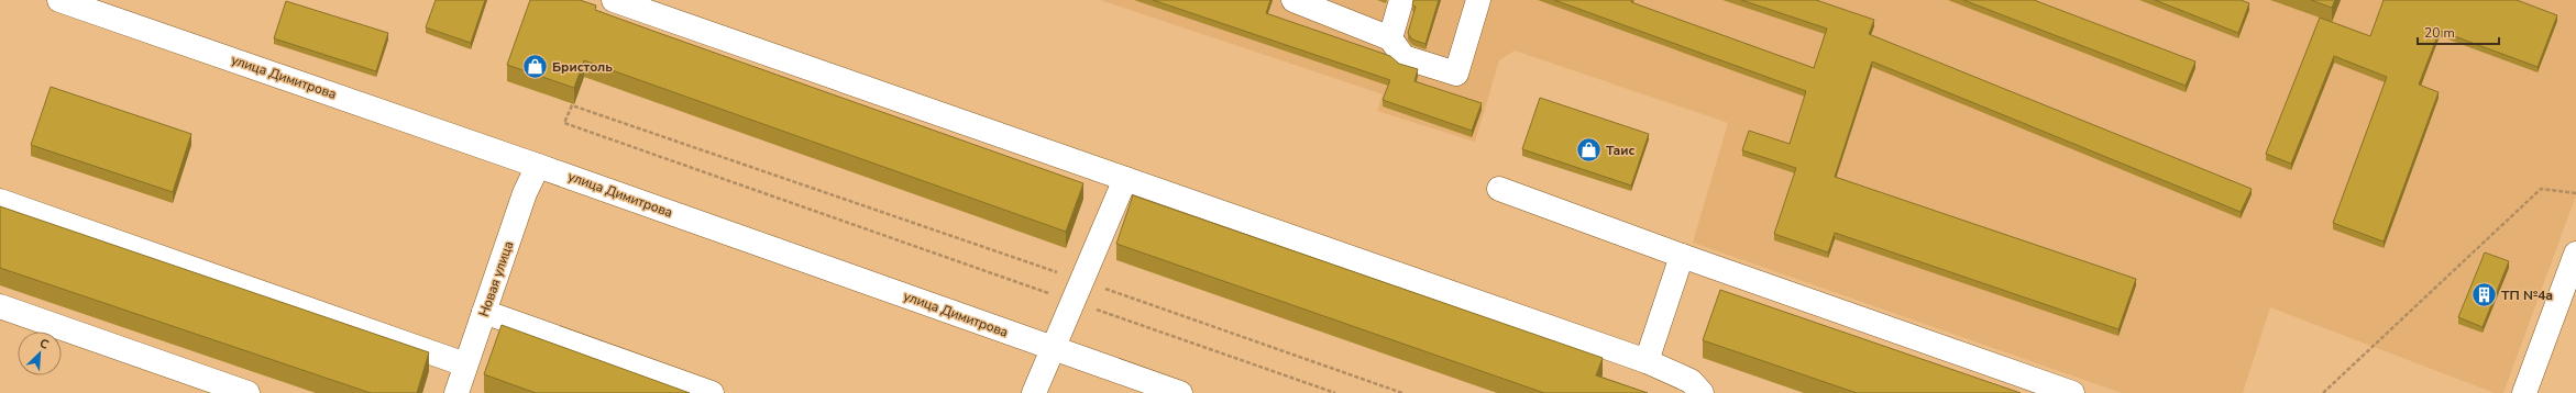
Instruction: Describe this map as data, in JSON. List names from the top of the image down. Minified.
{"streets":{"street":["улица Димитрова","Новая улица"]},"crossings":[["улица Димитрова","Новая улица"]],"places":{"shop":["Бристоль","Таис"],"building":["ТП №4а"]},"scale_bar":"20 m","north":"top right"}
